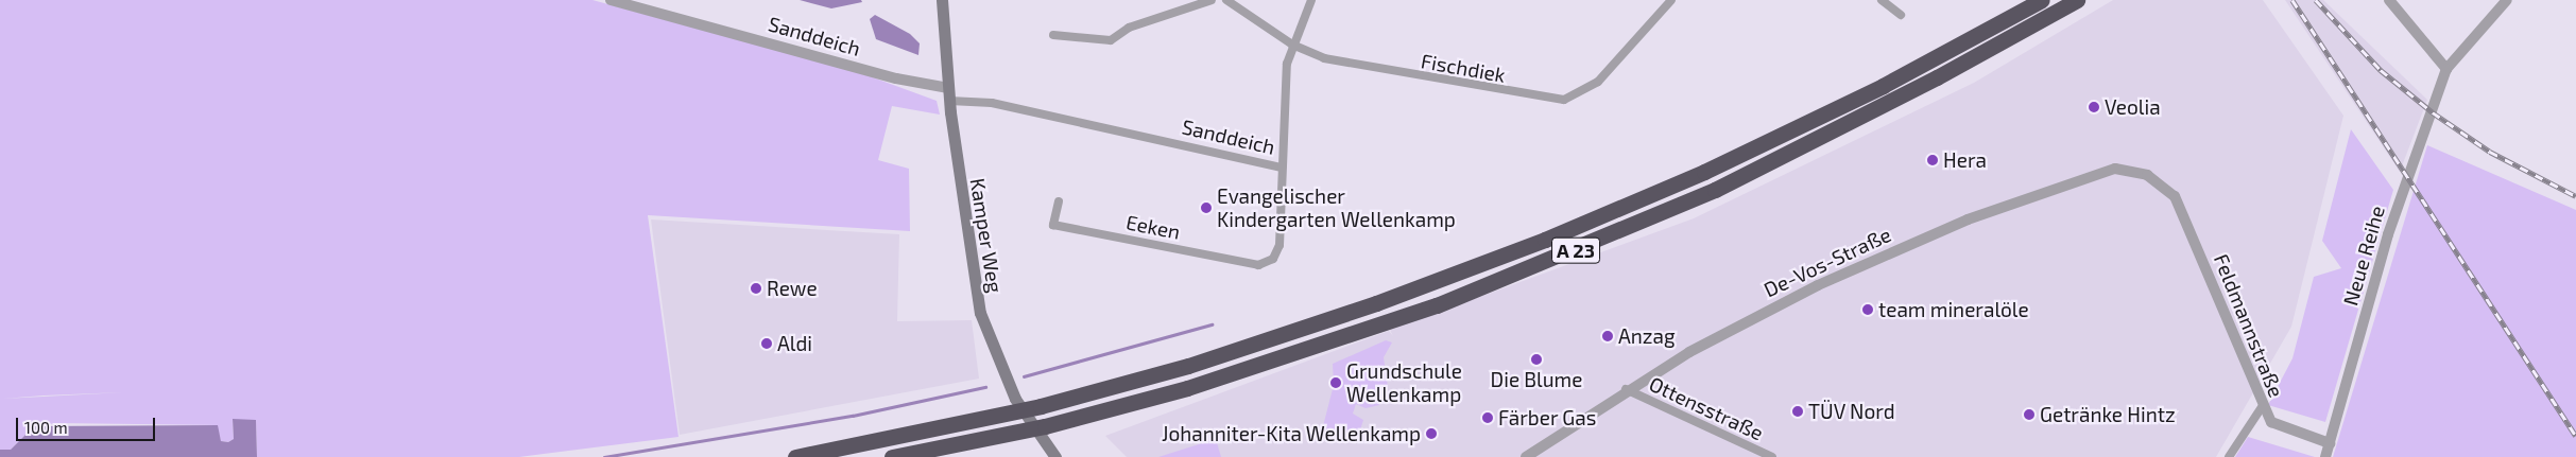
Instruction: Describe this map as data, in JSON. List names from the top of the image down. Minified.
{"streets":{"highway":["A 23"],"main road":["Kamper Weg"],"street":["Sanddeich","Fischdiek","Eeken","Neue Reihe","De-Vos-Straße","Feldmannstraße","Ottensstraße"]},"crossings":[["Sanddeich","Eeken"],["Sanddeich","Kamper Weg"],["Neue Reihe","Feldmannstraße"],["De-Vos-Straße","Feldmannstraße"],["De-Vos-Straße","Ottensstraße"]],"places":["Veolia","Hera","Evangelischer Kindergarten Wellenkamp","Rewe","team mineralöle","Anzag","Aldi","Die Blume","Grundschule Wellenkamp","TÜV Nord","Getränke Hintz","Färber Gas","Johanniter-Kita Wellenkamp"],"scale_bar":"100 m"}
